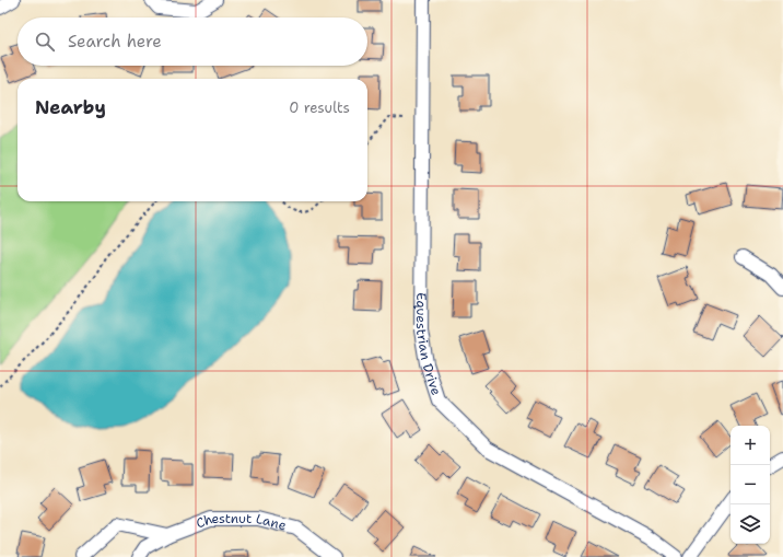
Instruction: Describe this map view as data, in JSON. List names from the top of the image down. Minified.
{"streets":{"street":["Equestrian Drive","Chestnut Lane"]},"page":{"search":"Search here","heading":["Nearby","0 results"],"map_buttons":["+","−"]}}
